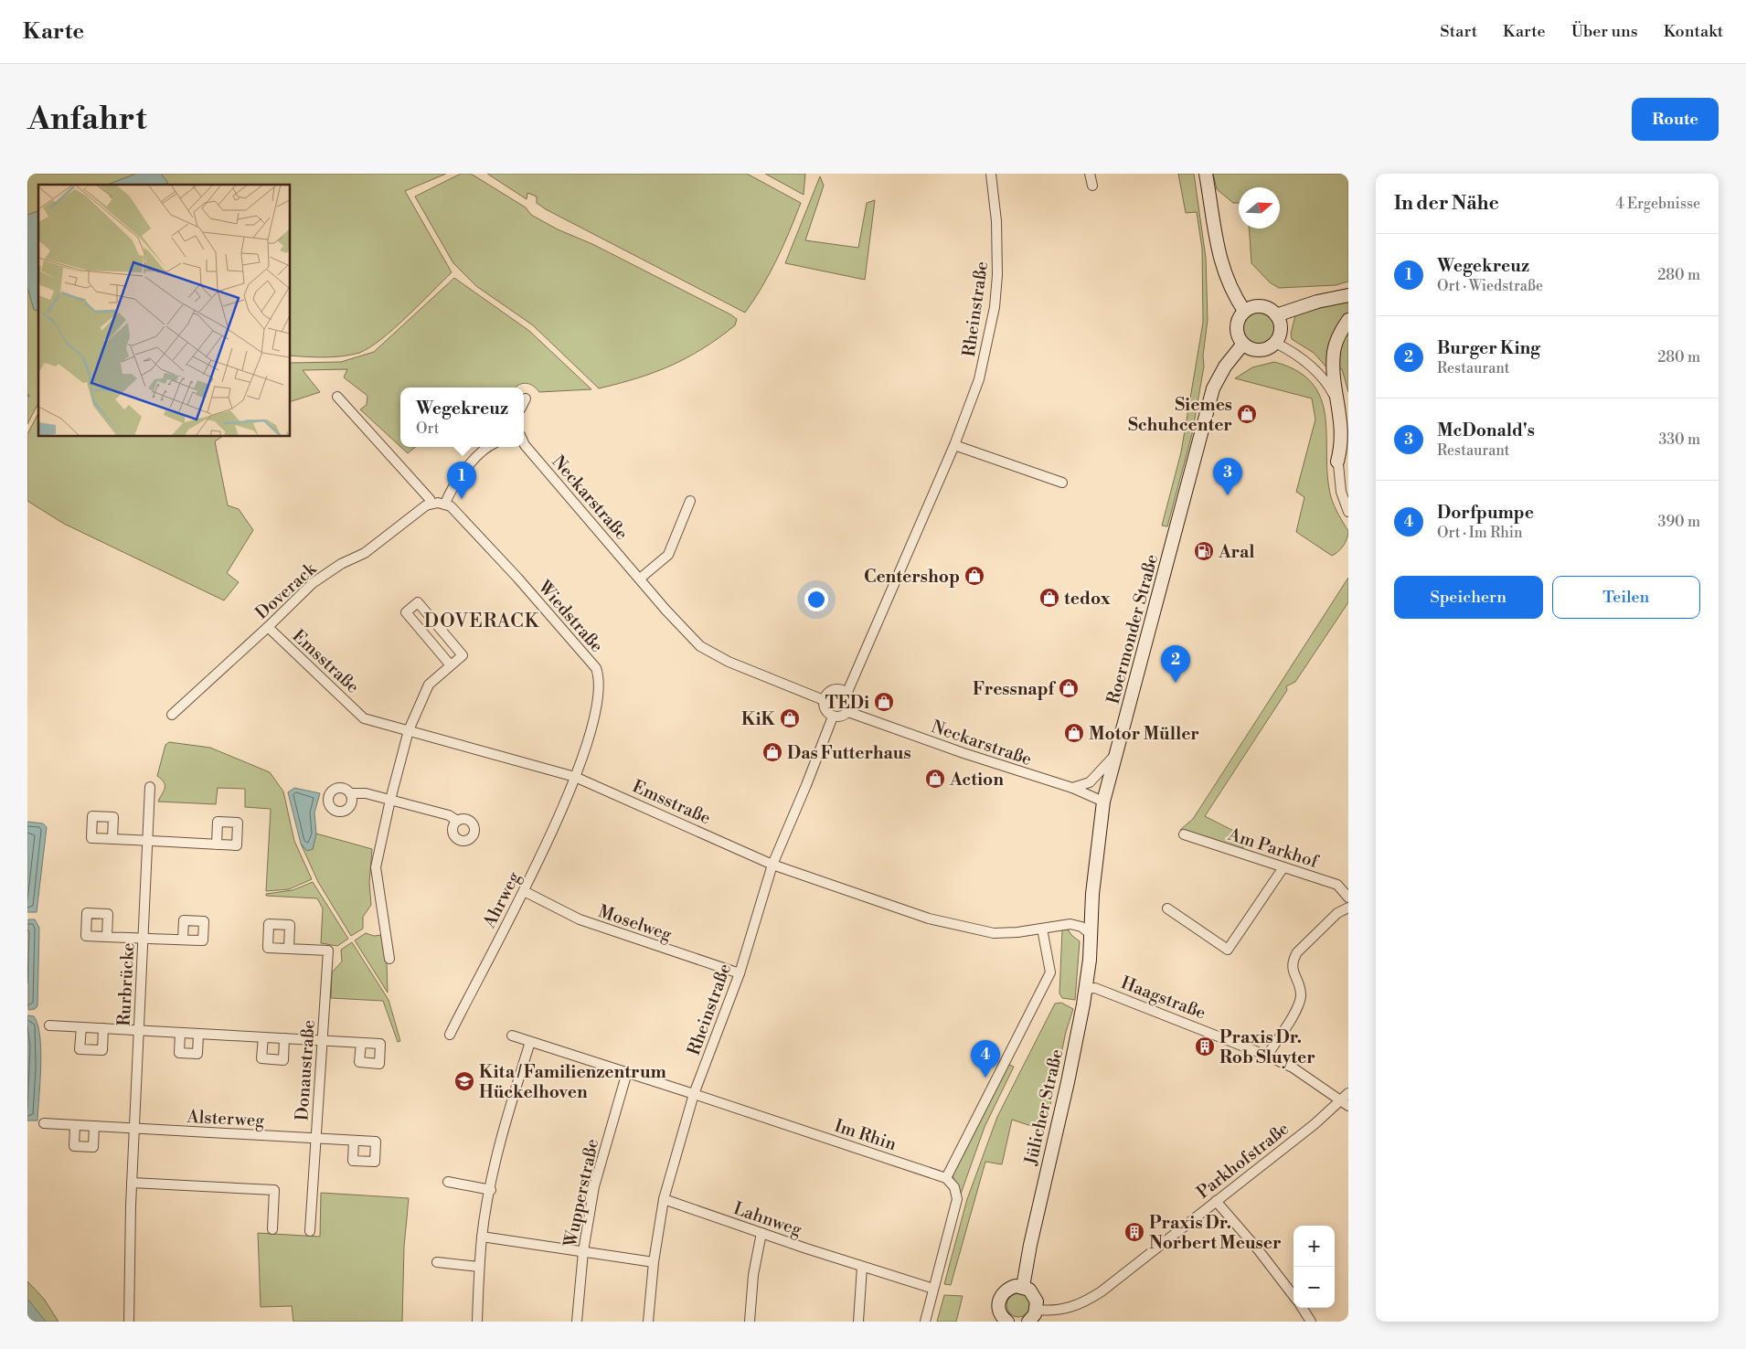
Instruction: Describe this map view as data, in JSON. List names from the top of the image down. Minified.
{"streets":{"main road":["Roermonder Straße","Jülicher Straße"],"street":["Rheinstraße","Neckarstraße","Doverack","Wiedstraße","Emsstraße","Am Parkhof","Ahrweg","Moselweg","Rurbrücke","Haagstraße","Donaustraße","Alsterweg","Im Rhin","Parkhofstraße","Wupperstraße","Lahnweg"]},"crossings":[["Rheinstraße","Neckarstraße"],["Rheinstraße","Emsstraße"],["Rheinstraße","Moselweg"],["Rheinstraße","Im Rhin"],["Rheinstraße","Lahnweg"],["Neckarstraße","Roermonder Straße"],["Doverack","Emsstraße"],["Wiedstraße","Emsstraße"],["Wiedstraße","Ahrweg"],["Roermonder Straße","Emsstraße"],["Roermonder Straße","Jülicher Straße"],["Emsstraße","Ahrweg"],["Emsstraße","Jülicher Straße"],["Ahrweg","Moselweg"],["Rurbrücke","Alsterweg"],["Haagstraße","Jülicher Straße"],["Haagstraße","Parkhofstraße"],["Donaustraße","Alsterweg"],["Im Rhin","Wupperstraße"]],"districts":["DOVERACK"],"places":{"shop":["Siemes Schuhcenter","Centershop","tedox","Fressnapf","TEDi","KiK","Motor Müller","Das Futterhaus","Action"],"fuel station":["Aral"],"building":["Praxis Dr. Rob Sluyter","Praxis Dr. Norbert Meuser"],"school or university":["Kita / Familienzentrum Hückelhoven"]},"north":"right","page":{"header":"Karte","nav":["Start","Karte","Über uns","Kontakt"],"buttons":["Route",["Speichern","Teilen"]],"title":"Anfahrt","heading":["In der Nähe","4 Ergebnisse"],"list":[{"mark":"1","name":"Wegekreuz","note":"Ort · Wiedstraße","value":"280 m"},{"mark":"2","name":"Burger King","note":"Restaurant","value":"280 m"},{"mark":"3","name":"McDonald's","note":"Restaurant","value":"330 m"},{"mark":"4","name":"Dorfpumpe","note":"Ort · Im Rhin","value":"390 m"}],"popup":["Wegekreuz","Ort"],"pins":["3","1","2","4"],"map_buttons":["+","−"]}}
